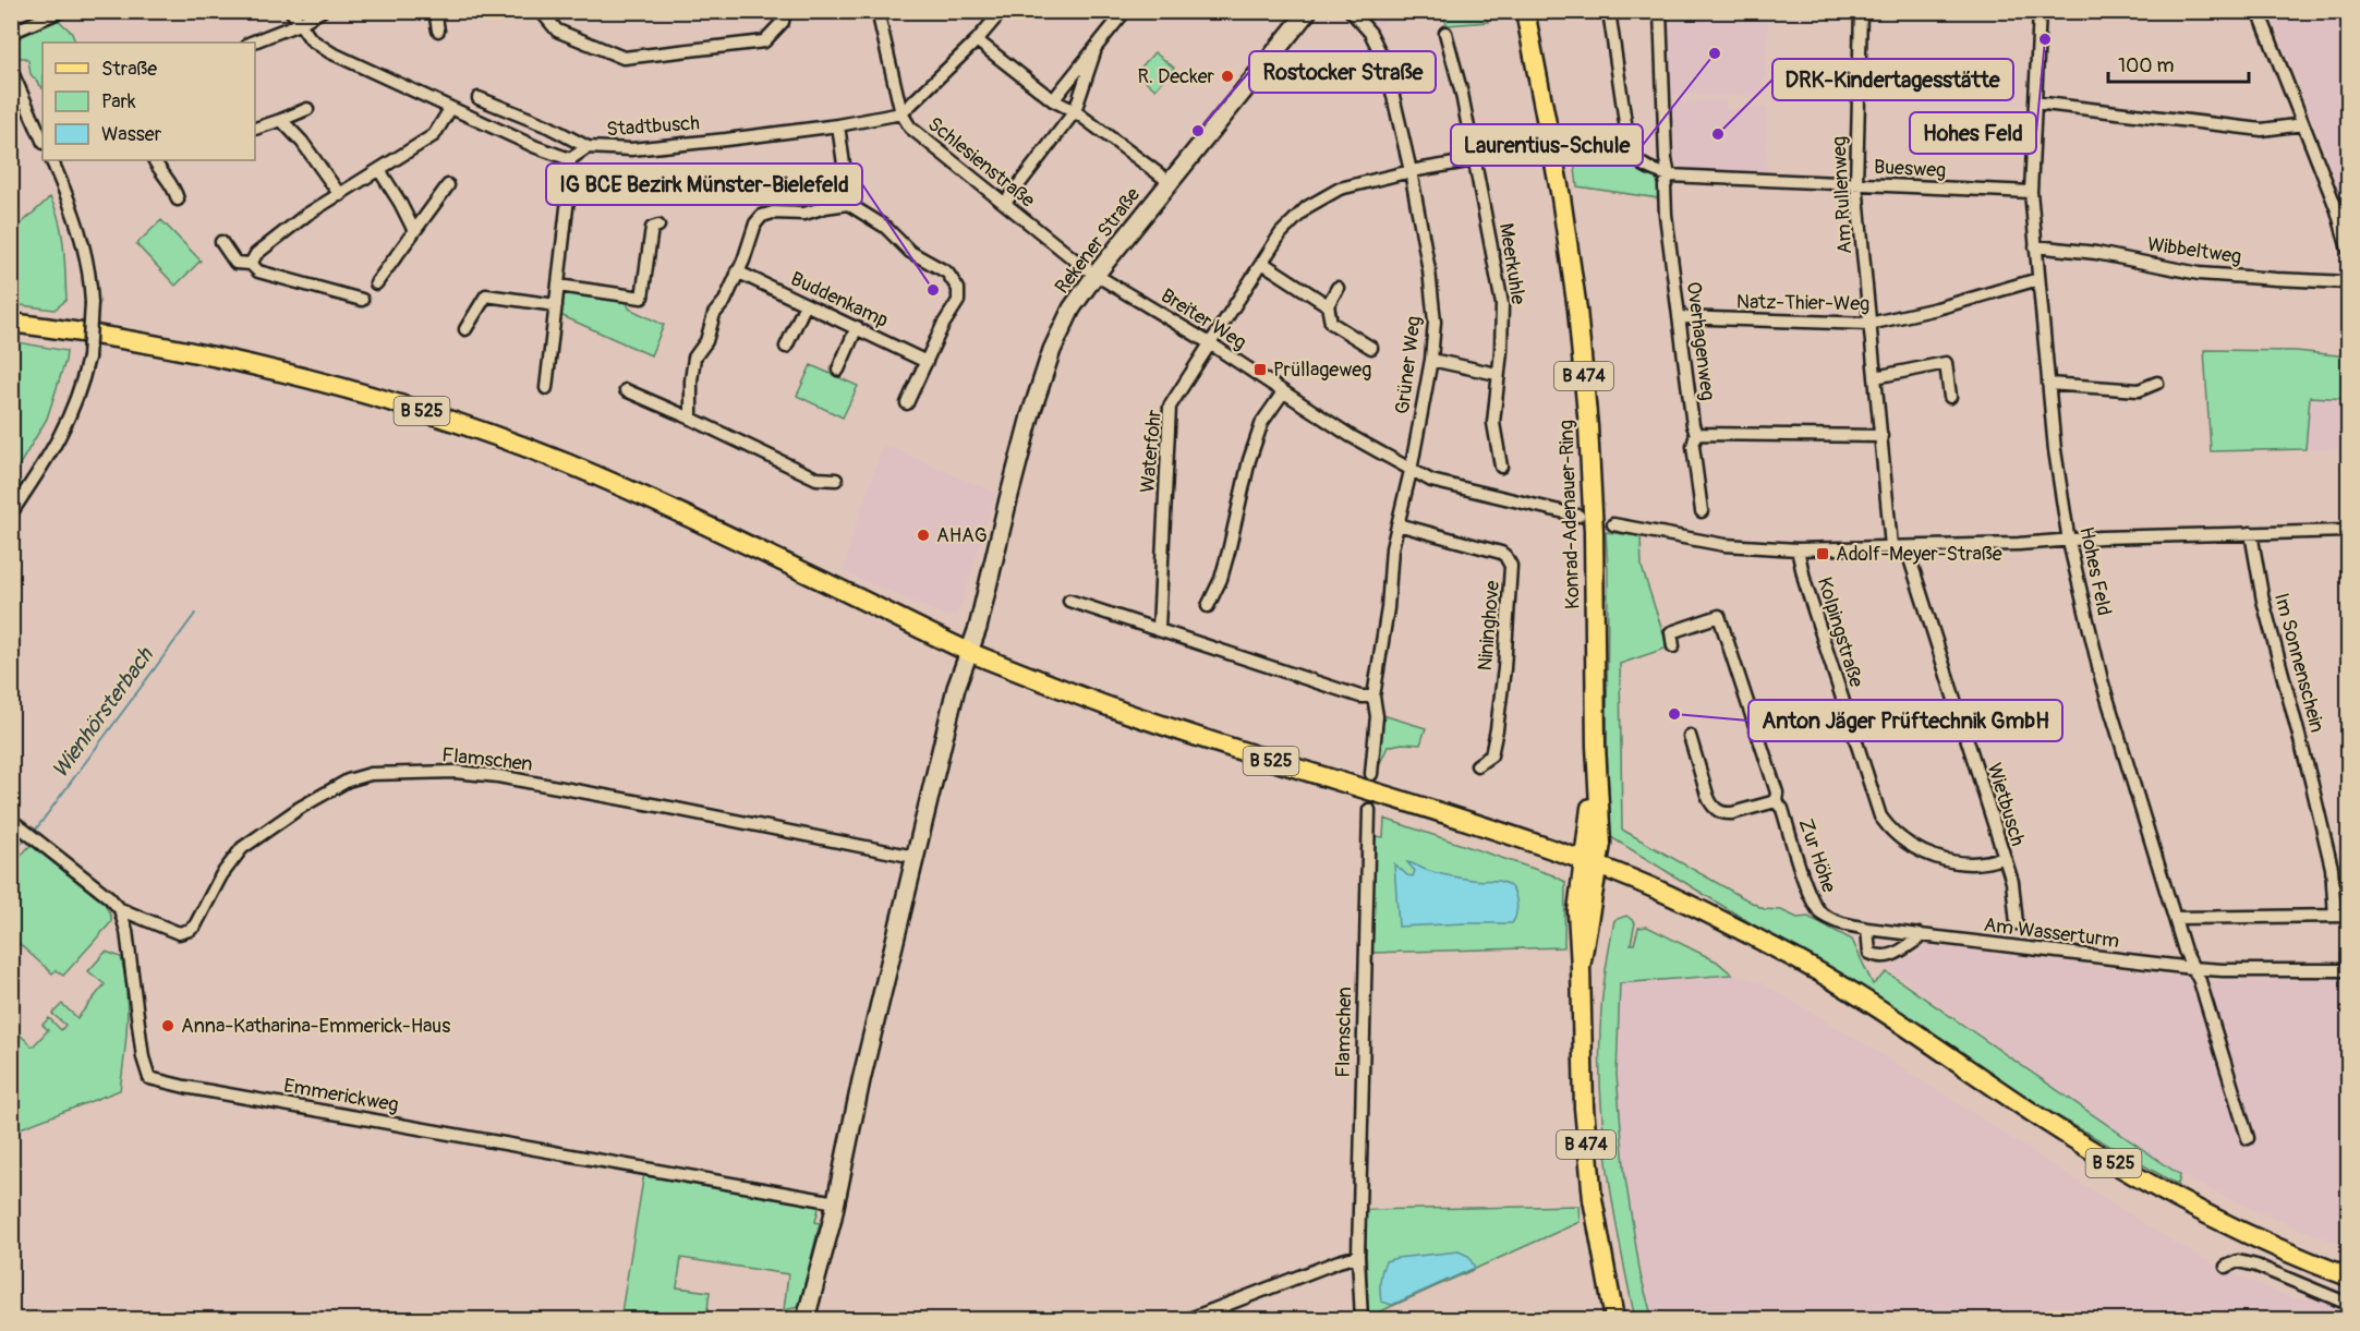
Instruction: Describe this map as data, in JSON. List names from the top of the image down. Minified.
{"streets":{"main road":["B 474","B 525","Konrad-Adenauer-Ring"],"street":["Stadtbusch","Schlesienstraße","Buesweg","Am Rullenweg","Rekener Straße","Wibbeltweg","Meerkuhle","Buddenkamp","Natz-Thier-Weg","Breiter Weg","Overhagenweg","Grüner Weg","Waterfohr","Hohes Feld","Nininghove","Kolpingstraße","Im Sonnenschein","Flamschen","Wietbusch","Zur Höhe","Am Wasserturm","Emmerickweg"]},"crossings":[["Stadtbusch","Schlesienstraße"],["Schlesienstraße","Rekener Straße"],["Schlesienstraße","Breiter Weg"],["Buesweg","Am Rullenweg"],["Buesweg","Overhagenweg"],["Buesweg","Hohes Feld"],["Am Rullenweg","Natz-Thier-Weg"],["Rekener Straße","Breiter Weg"],["Rekener Straße","B 525"],["Rekener Straße","Flamschen"],["Rekener Straße","Emmerickweg"],["Wibbeltweg","Hohes Feld"],["Natz-Thier-Weg","Overhagenweg"],["Natz-Thier-Weg","Hohes Feld"],["Breiter Weg","Grüner Weg"],["Breiter Weg","Waterfohr"],["Grüner Weg","Waterfohr"],["Grüner Weg","Nininghove"],["B 474","B 525"],["B 474","Konrad-Adenauer-Ring"],["B 525","Konrad-Adenauer-Ring"],["Hohes Feld","Am Wasserturm"],["Kolpingstraße","Wietbusch"],["Flamschen","Emmerickweg"],["Zur Höhe","Am Wasserturm"]],"water":["Wienhörsterbach"],"places":{"other":["Hohes Feld","Laurentius-Schule","R. Decker","Rostocker Straße","DRK-Kindertagesstätte","IG BCE Bezirk Münster-Bielefeld","AHAG","Anton Jäger Prüftechnik GmbH","Anna-Katharina-Emmerick-Haus"],"transit":["Prüllageweg","Adolf-Meyer-Straße"]},"legend":["Straße","Park","Wasser"],"scale_bar":"100 m"}
